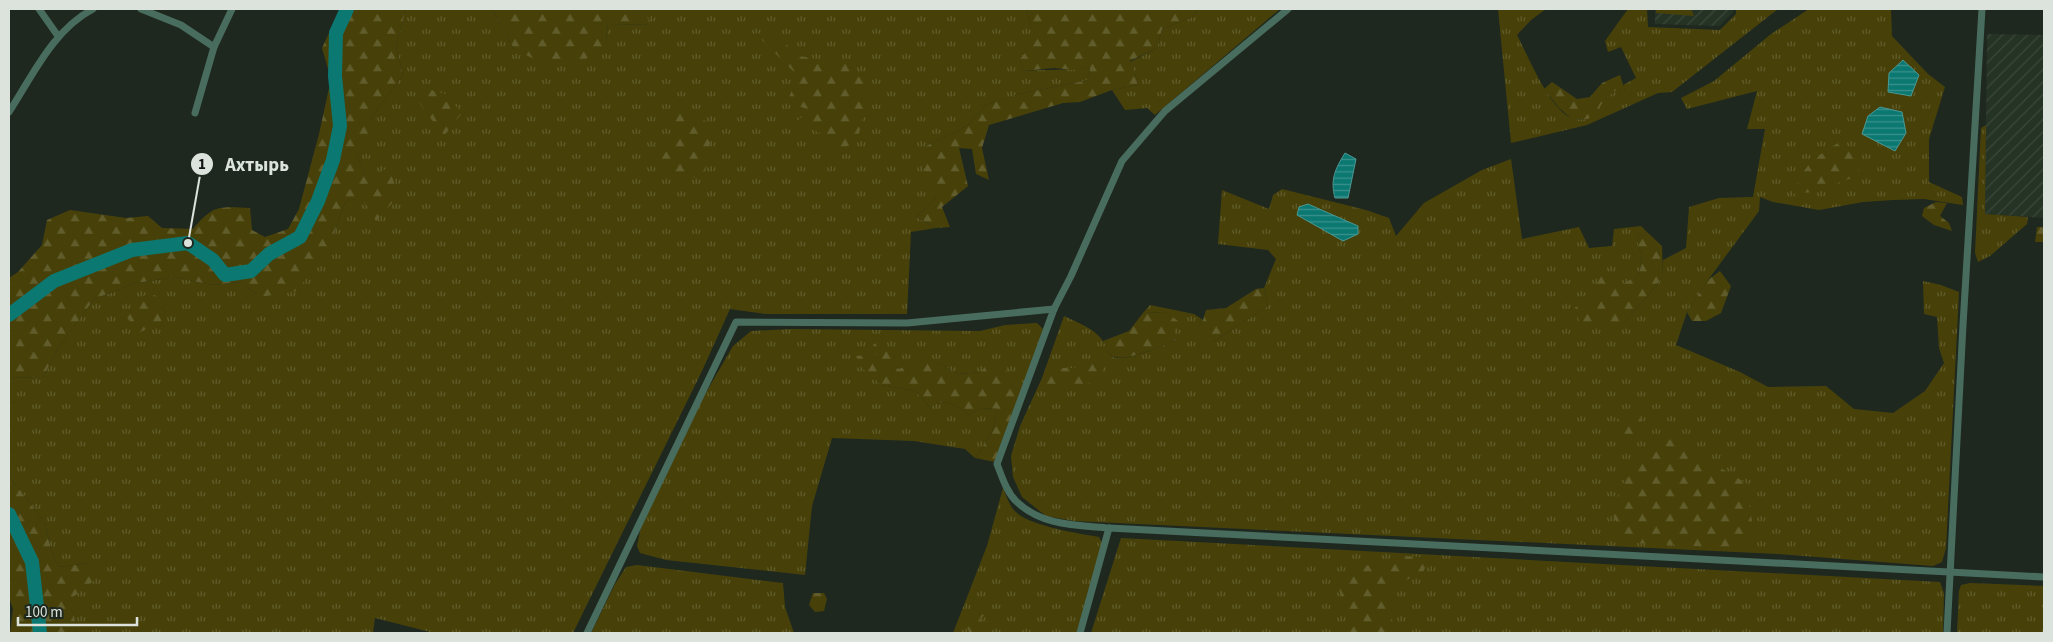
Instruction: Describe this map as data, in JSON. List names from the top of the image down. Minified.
{"places":["Ахтырь"],"scale_bar":"100 m"}
